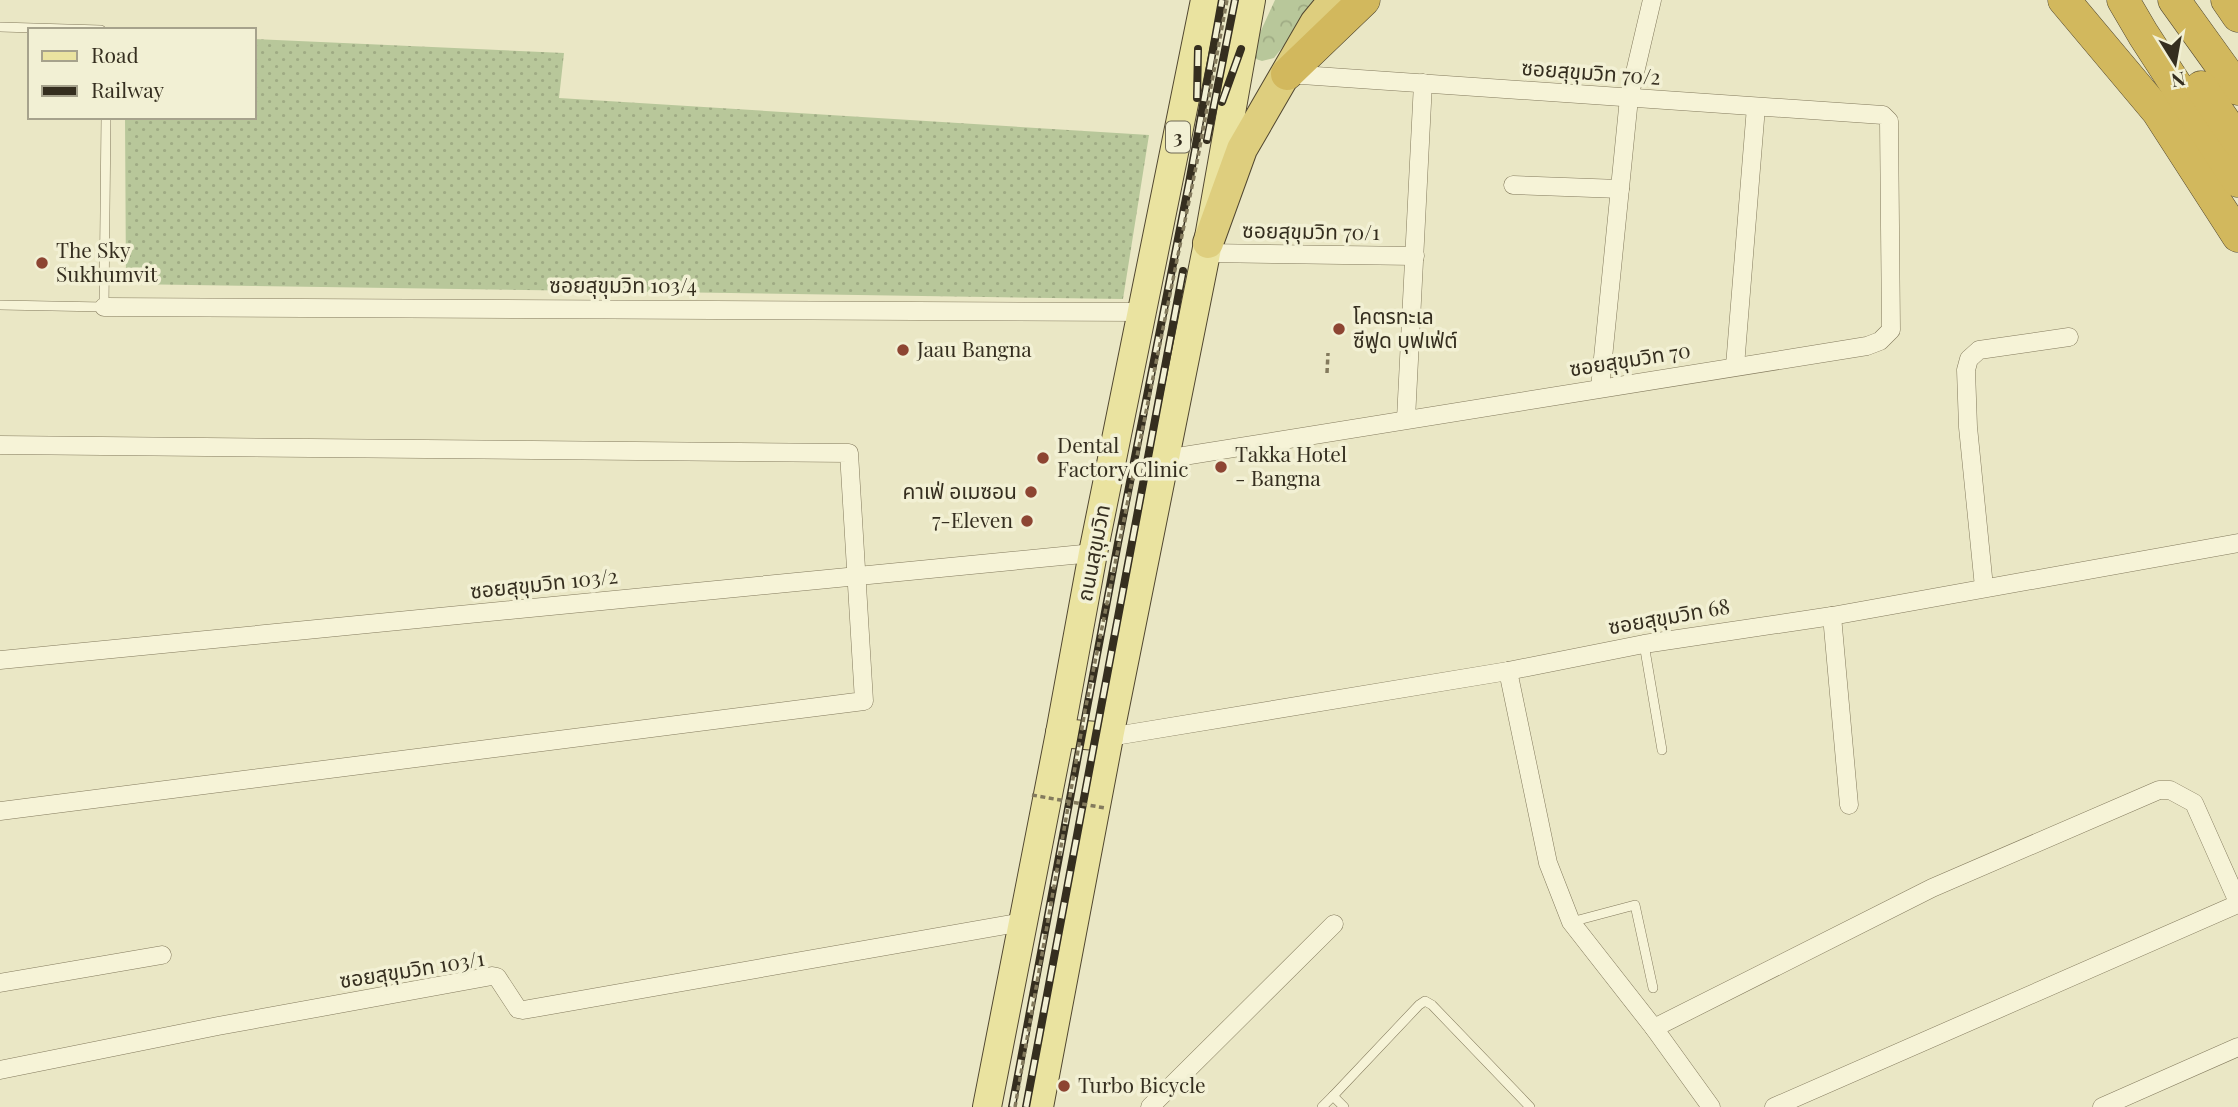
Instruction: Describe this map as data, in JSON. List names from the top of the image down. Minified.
{"streets":{"main road":["3","ถนนสุขุมวิท"],"street":["ซอยสุขุมวิท 70/2","ซอยสุขุมวิท 70/1","ซอยสุขุมวิท 103/4","ซอยสุขุมวิท 70","ซอยสุขุมวิท 103/2","ซอยสุขุมวิท 68","ซอยสุขุมวิท 103/1"]},"crossings":[["ซอยสุขุมวิท 70/2","ซอยสุขุมวิท 70"],["ซอยสุขุมวิท 103/4","ถนนสุขุมวิท"],["ถนนสุขุมวิท","ซอยสุขุมวิท 103/2"],["ถนนสุขุมวิท","ซอยสุขุมวิท 103/1"]],"places":["The Sky Sukhumvit","โคตรทะเล ซีฟูด บุฟเฟ่ต์","Jaau Bangna","Dental Factory Clinic","Takka Hotel - Bangna","คาเฟ่ อเมซอน","7-Eleven","Turbo Bicycle"],"legend":["Road","Railway"],"north":"bottom"}
